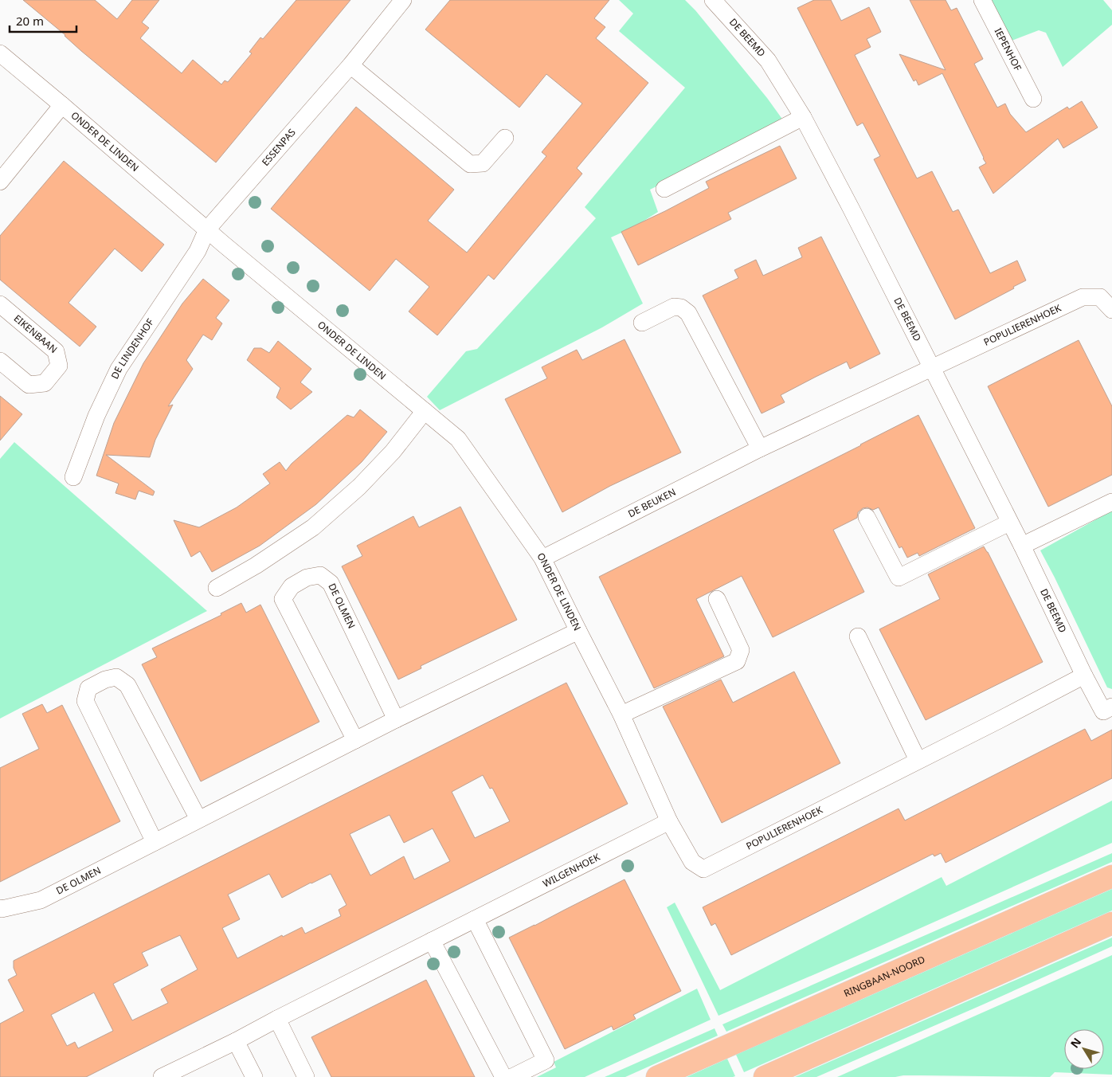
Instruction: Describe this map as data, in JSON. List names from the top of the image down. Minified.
{"streets":{"main road":["RINGBAAN-NOORD"],"street":["DE BEEMD","IEPENHOF","ONDER DE LINDEN","ESSENPAS","POPULIERENHOEK","EIKENBAAN","DE LINDENHOF","DE BEUKEN","DE OLMEN","WILGENHOEK"]},"crossings":[["DE BEEMD","POPULIERENHOEK"],["DE BEEMD","DE BEUKEN"],["ONDER DE LINDEN","ESSENPAS"],["ONDER DE LINDEN","POPULIERENHOEK"],["ONDER DE LINDEN","DE LINDENHOF"],["ONDER DE LINDEN","DE BEUKEN"],["ONDER DE LINDEN","DE OLMEN"],["ONDER DE LINDEN","WILGENHOEK"],["ESSENPAS","DE LINDENHOF"],["POPULIERENHOEK","DE BEUKEN"],["POPULIERENHOEK","WILGENHOEK"]],"scale_bar":"20 m","north":"top left"}
